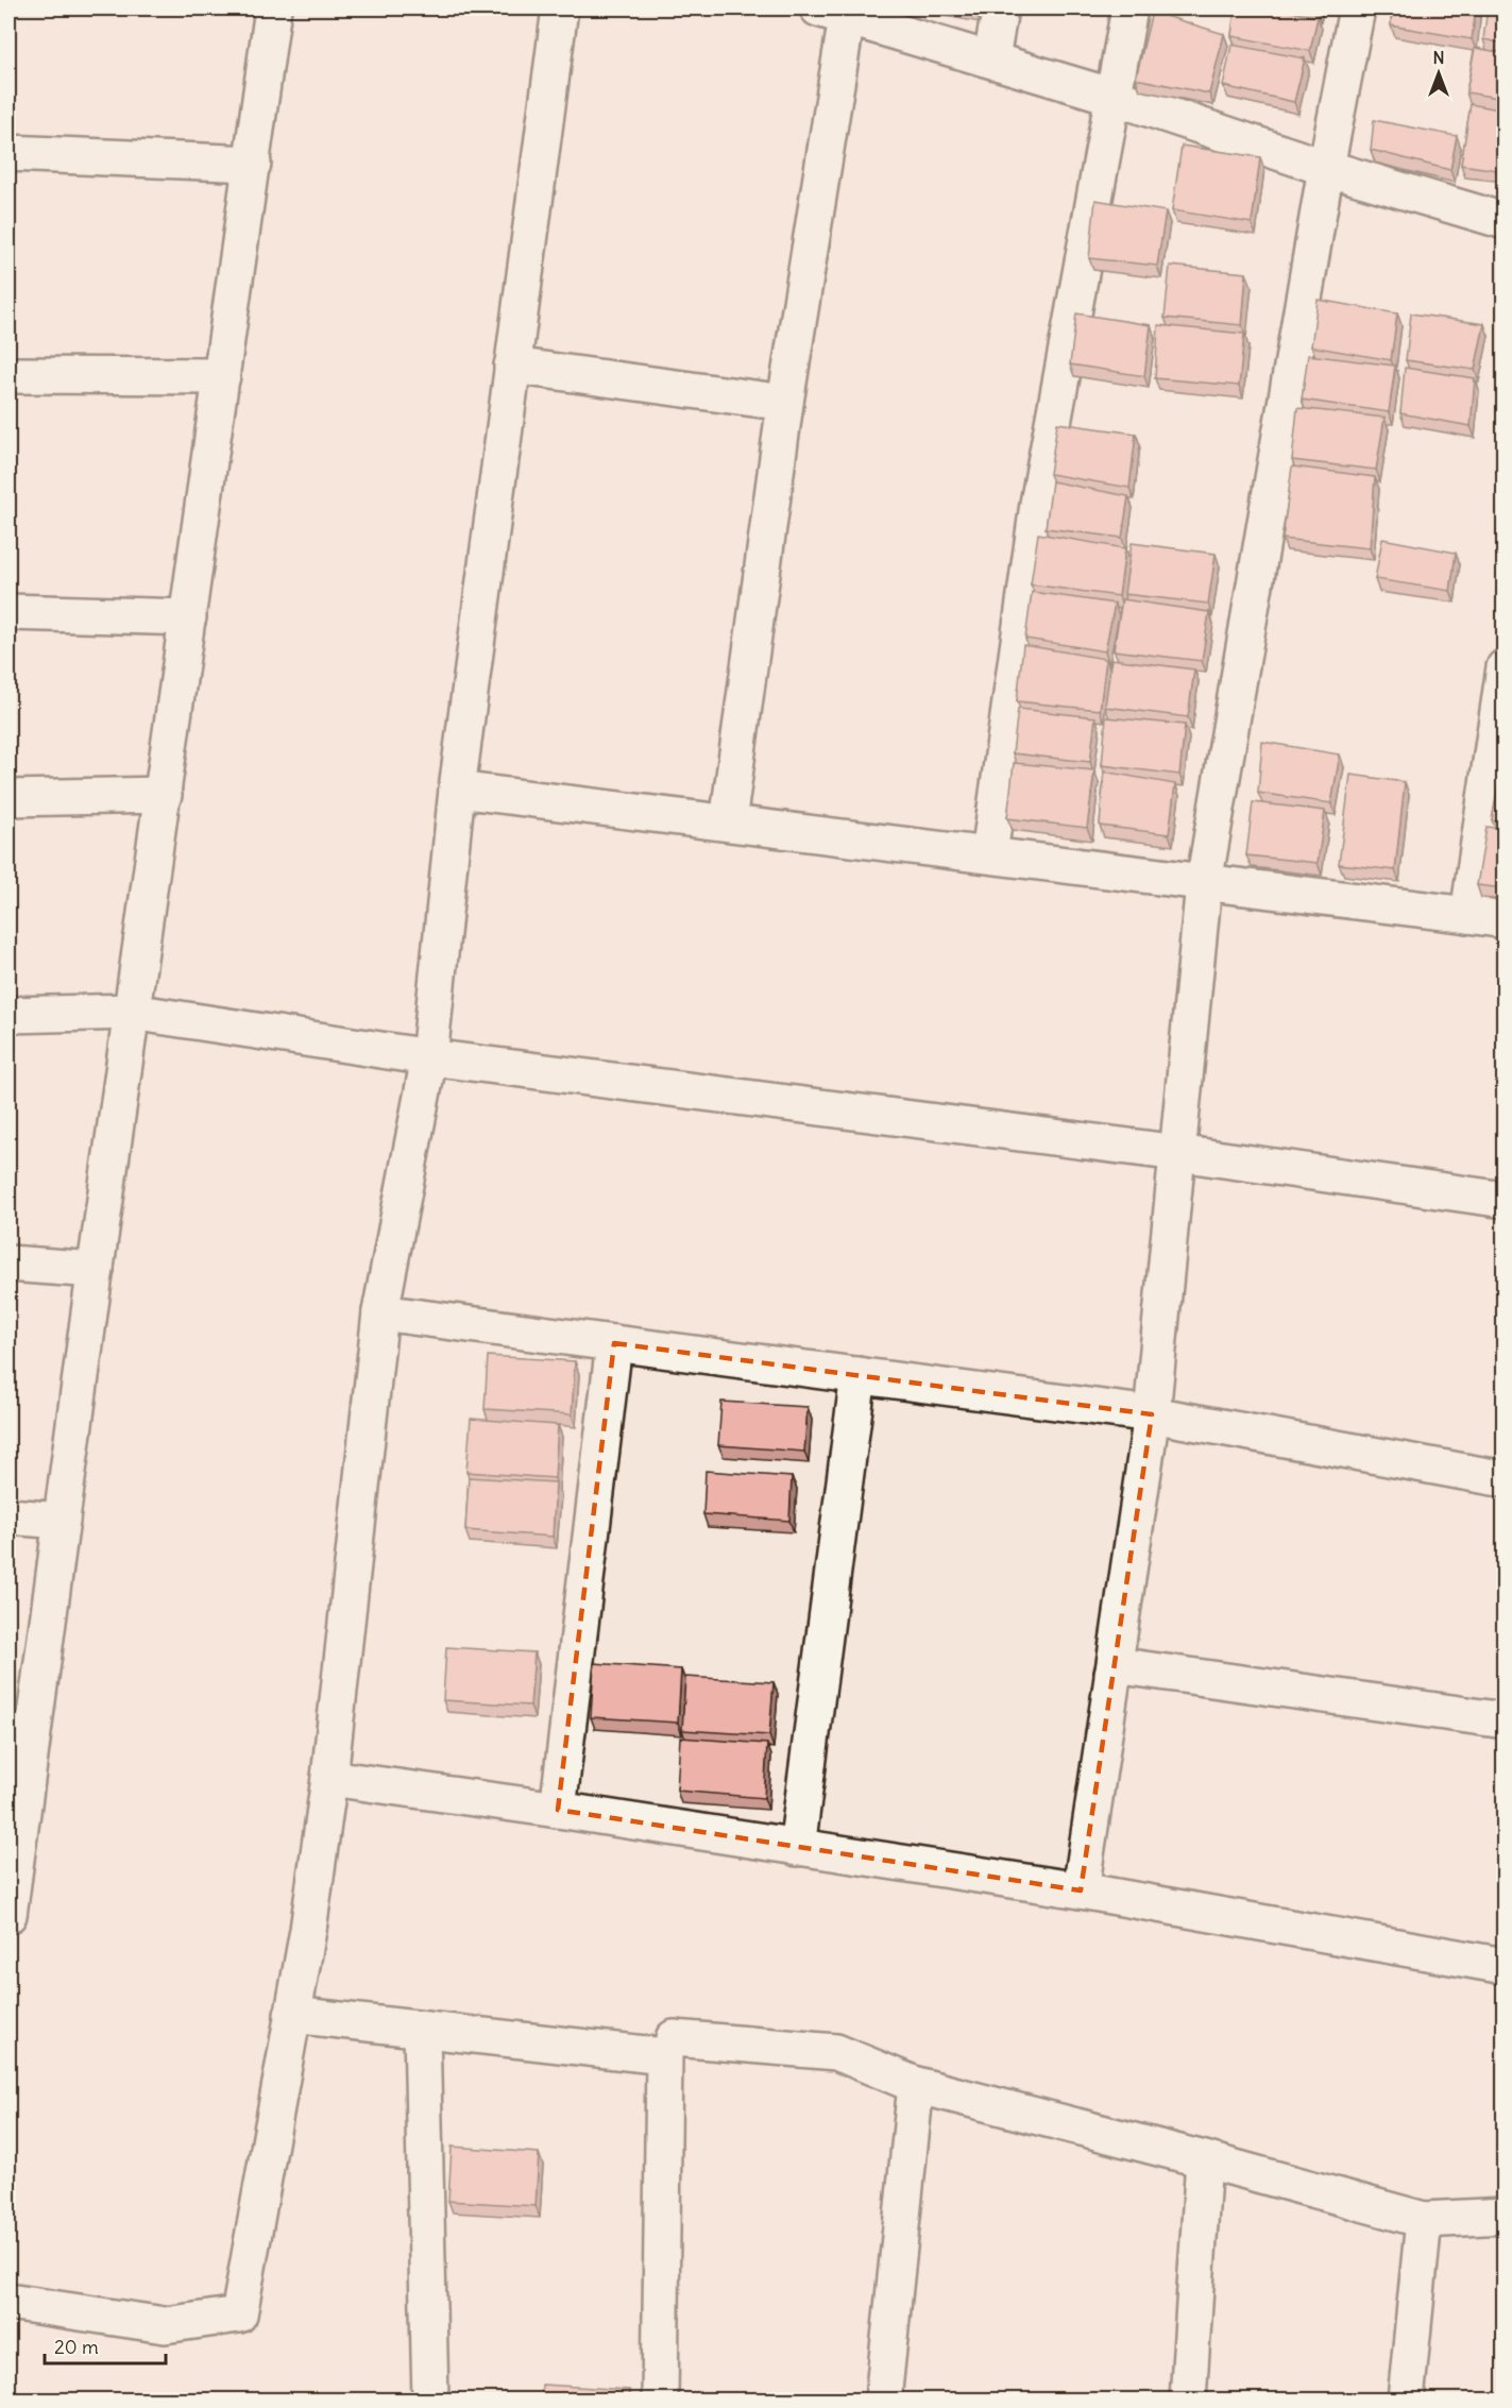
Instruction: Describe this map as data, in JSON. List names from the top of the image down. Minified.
{"scale_bar":"20 m","north":"top"}
